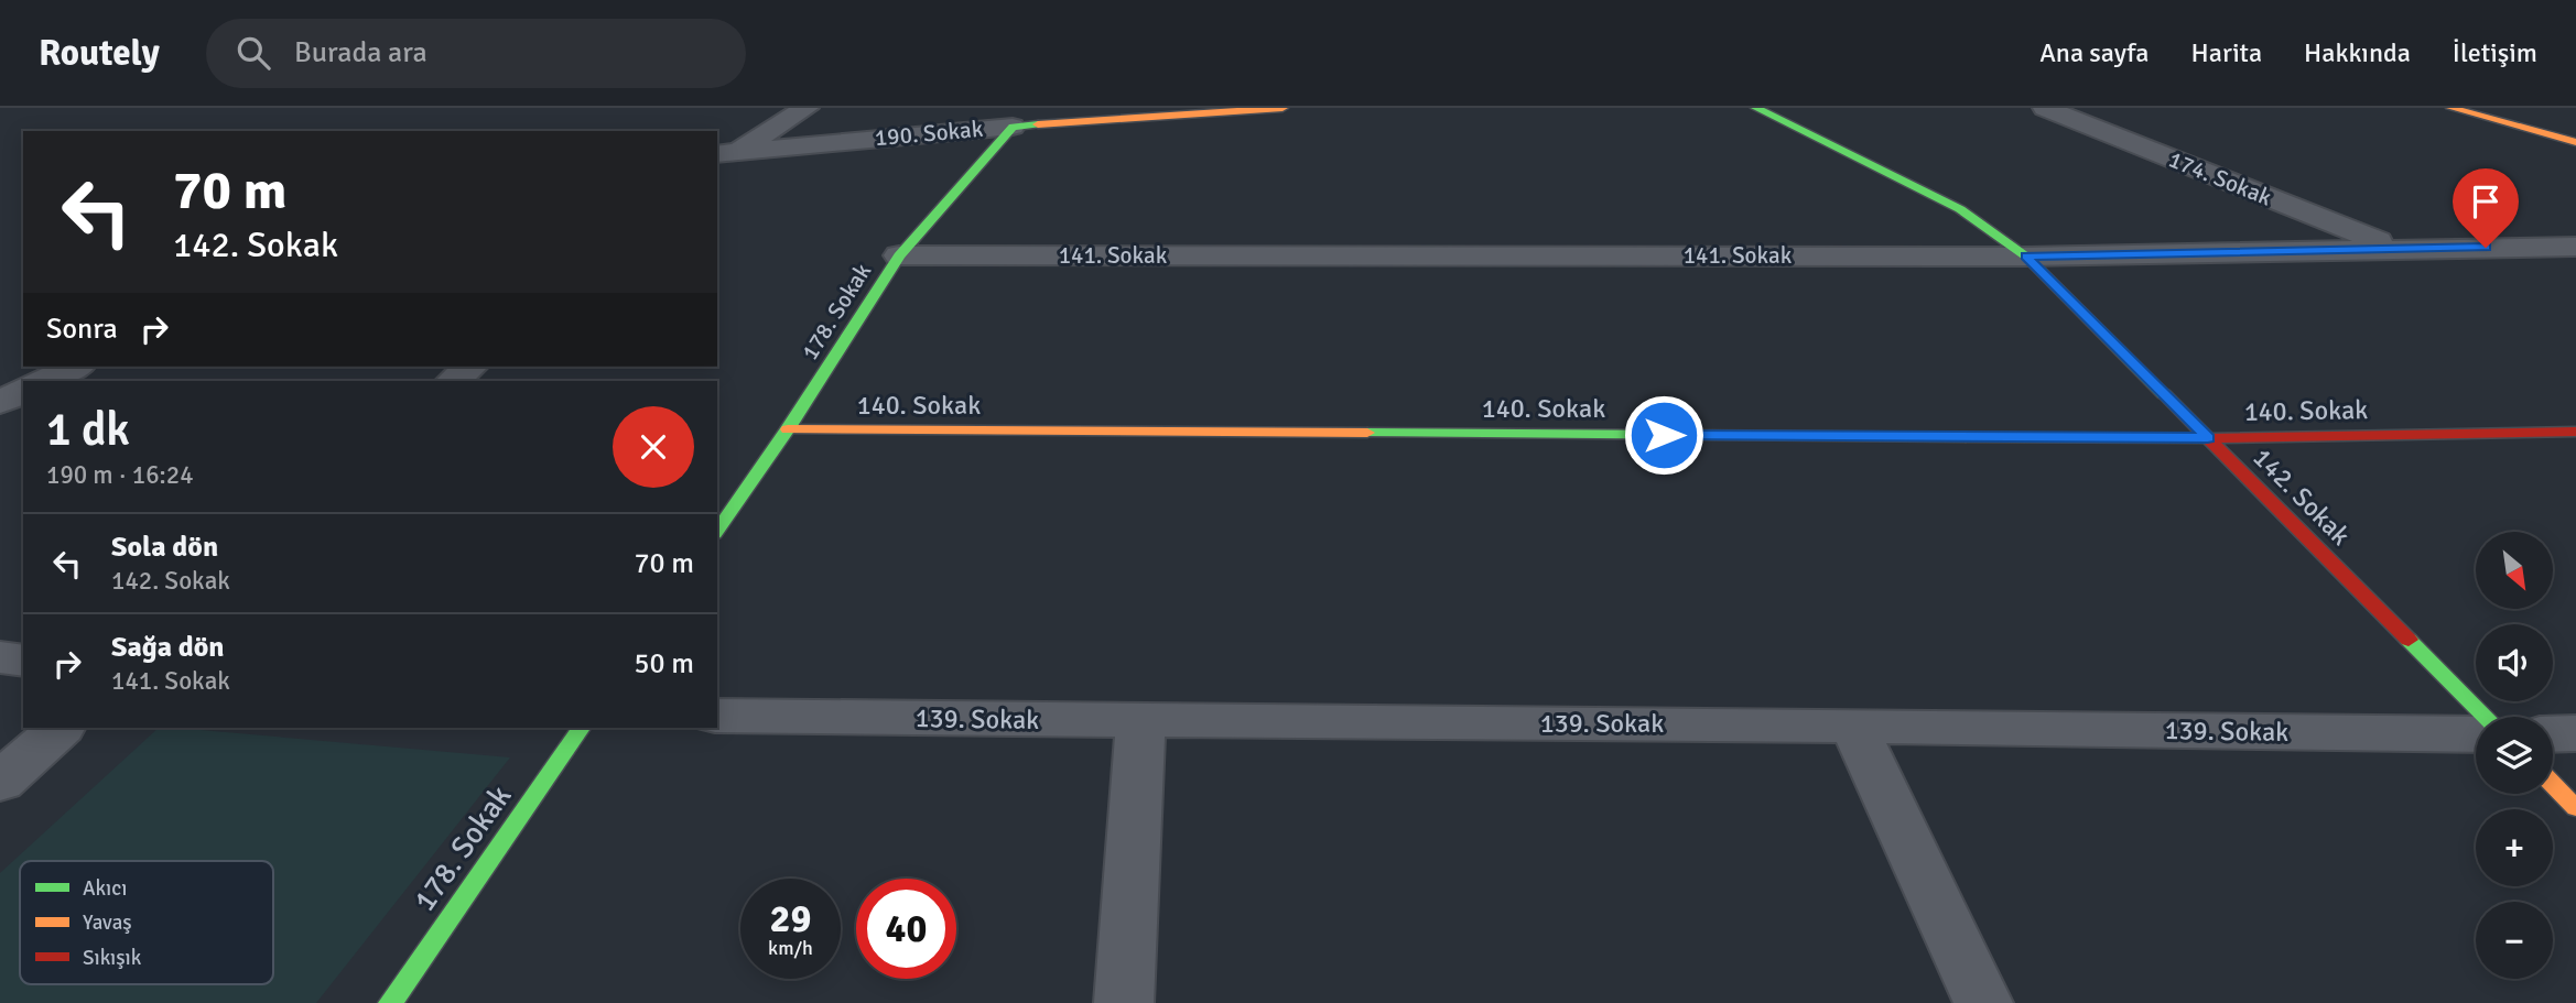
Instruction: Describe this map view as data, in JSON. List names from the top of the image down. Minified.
{"streets":{"street":["190. Sokak","174. Sokak","141. Sokak","178. Sokak","140. Sokak","142. Sokak","139. Sokak"]},"crossings":[["190. Sokak","178. Sokak"],["174. Sokak","141. Sokak"],["141. Sokak","178. Sokak"],["141. Sokak","142. Sokak"],["178. Sokak","140. Sokak"],["140. Sokak","142. Sokak"]],"legend":["Akıcı","Yavaş","Sıkışık"],"north":"bottom right","page":{"header":"Routely","search":"Burada ara","nav":["Ana sayfa","Harita","Hakkında","İletişim"],"turn":["70 m","142. Sokak"],"then":"Sonra","heading":["1 dk","190 m · 16:24"],"list":[{"name":"Sola dön","note":"142. Sokak","value":"70 m"},{"name":"Sağa dön","note":"141. Sokak","value":"50 m"}],"map_buttons":["+","−"],"speed":"29 km/h","limit":"40"}}
